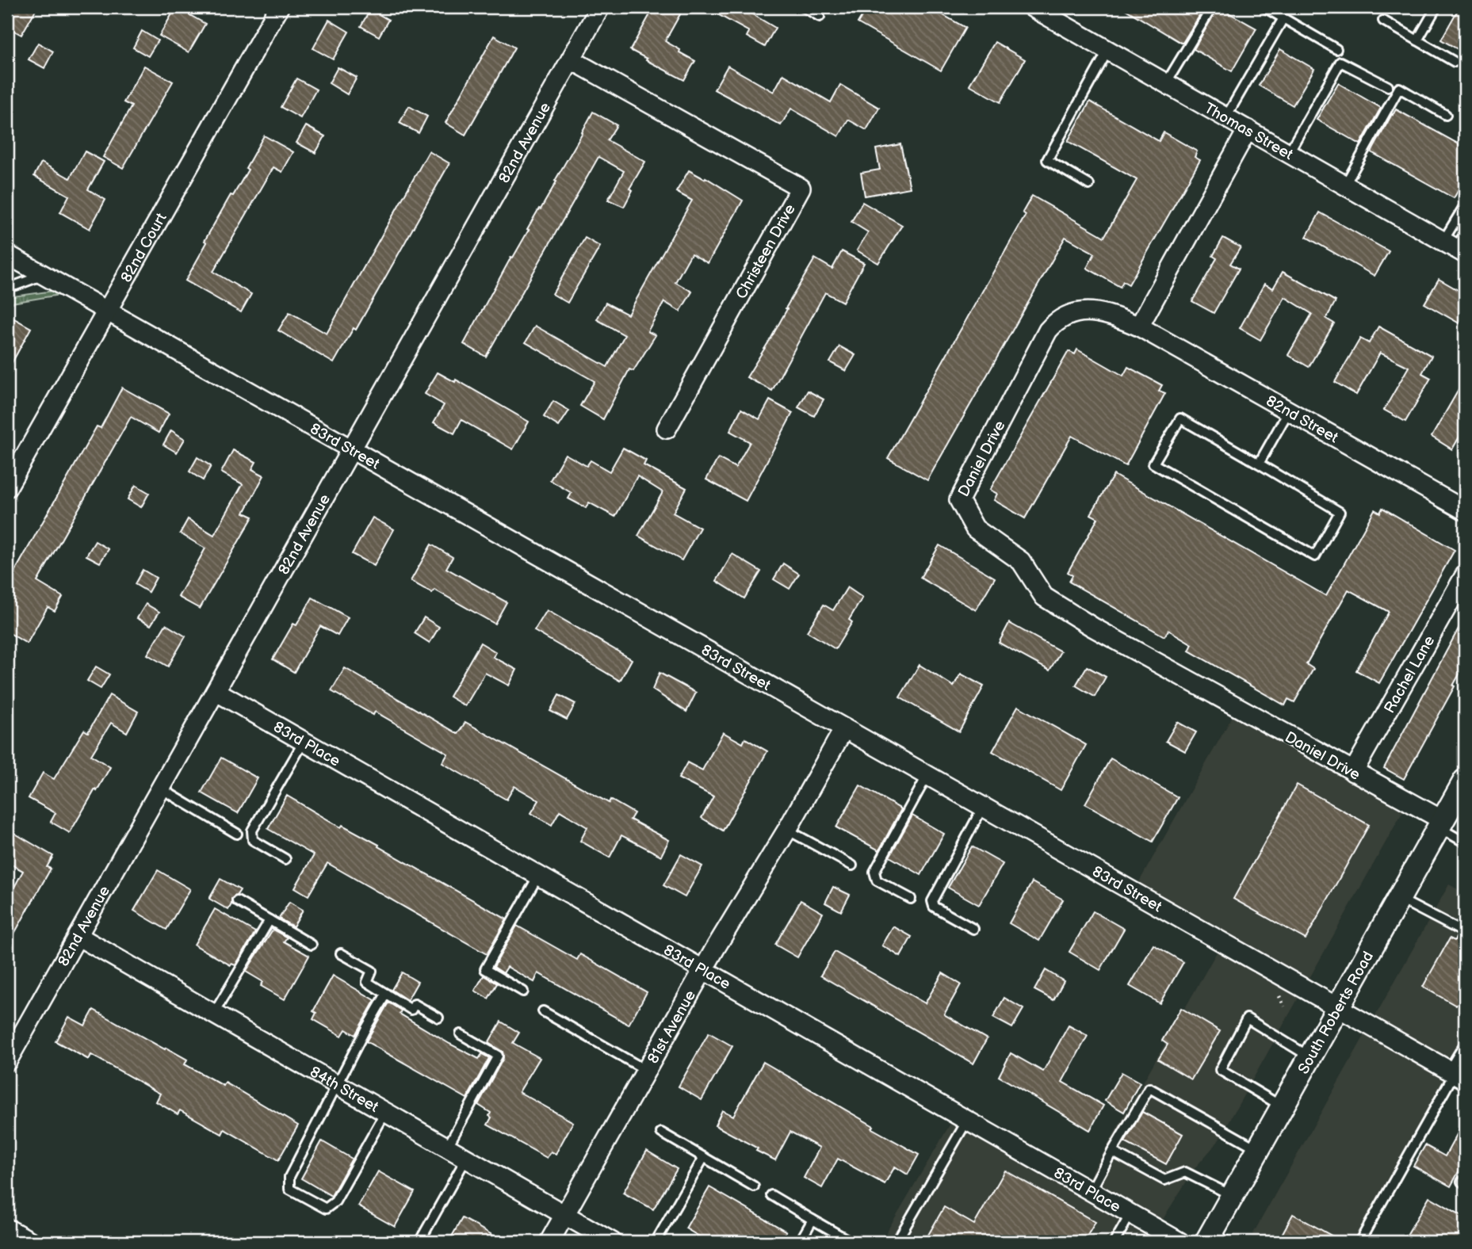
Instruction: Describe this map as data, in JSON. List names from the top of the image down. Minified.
{"streets":{"street":["Thomas Street","82nd Avenue","82nd Court","Christeen Drive","82nd Street","83rd Street","Daniel Drive","Rachel Lane","83rd Place","South Roberts Road","81st Avenue","84th Street"]},"crossings":[["82nd Avenue","Christeen Drive"],["82nd Avenue","83rd Street"],["82nd Avenue","83rd Place"],["82nd Avenue","84th Street"],["82nd Court","83rd Street"],["82nd Street","Daniel Drive"],["83rd Street","South Roberts Road"],["83rd Street","81st Avenue"],["Daniel Drive","Rachel Lane"],["Daniel Drive","South Roberts Road"],["83rd Place","81st Avenue"],["81st Avenue","84th Street"]]}
